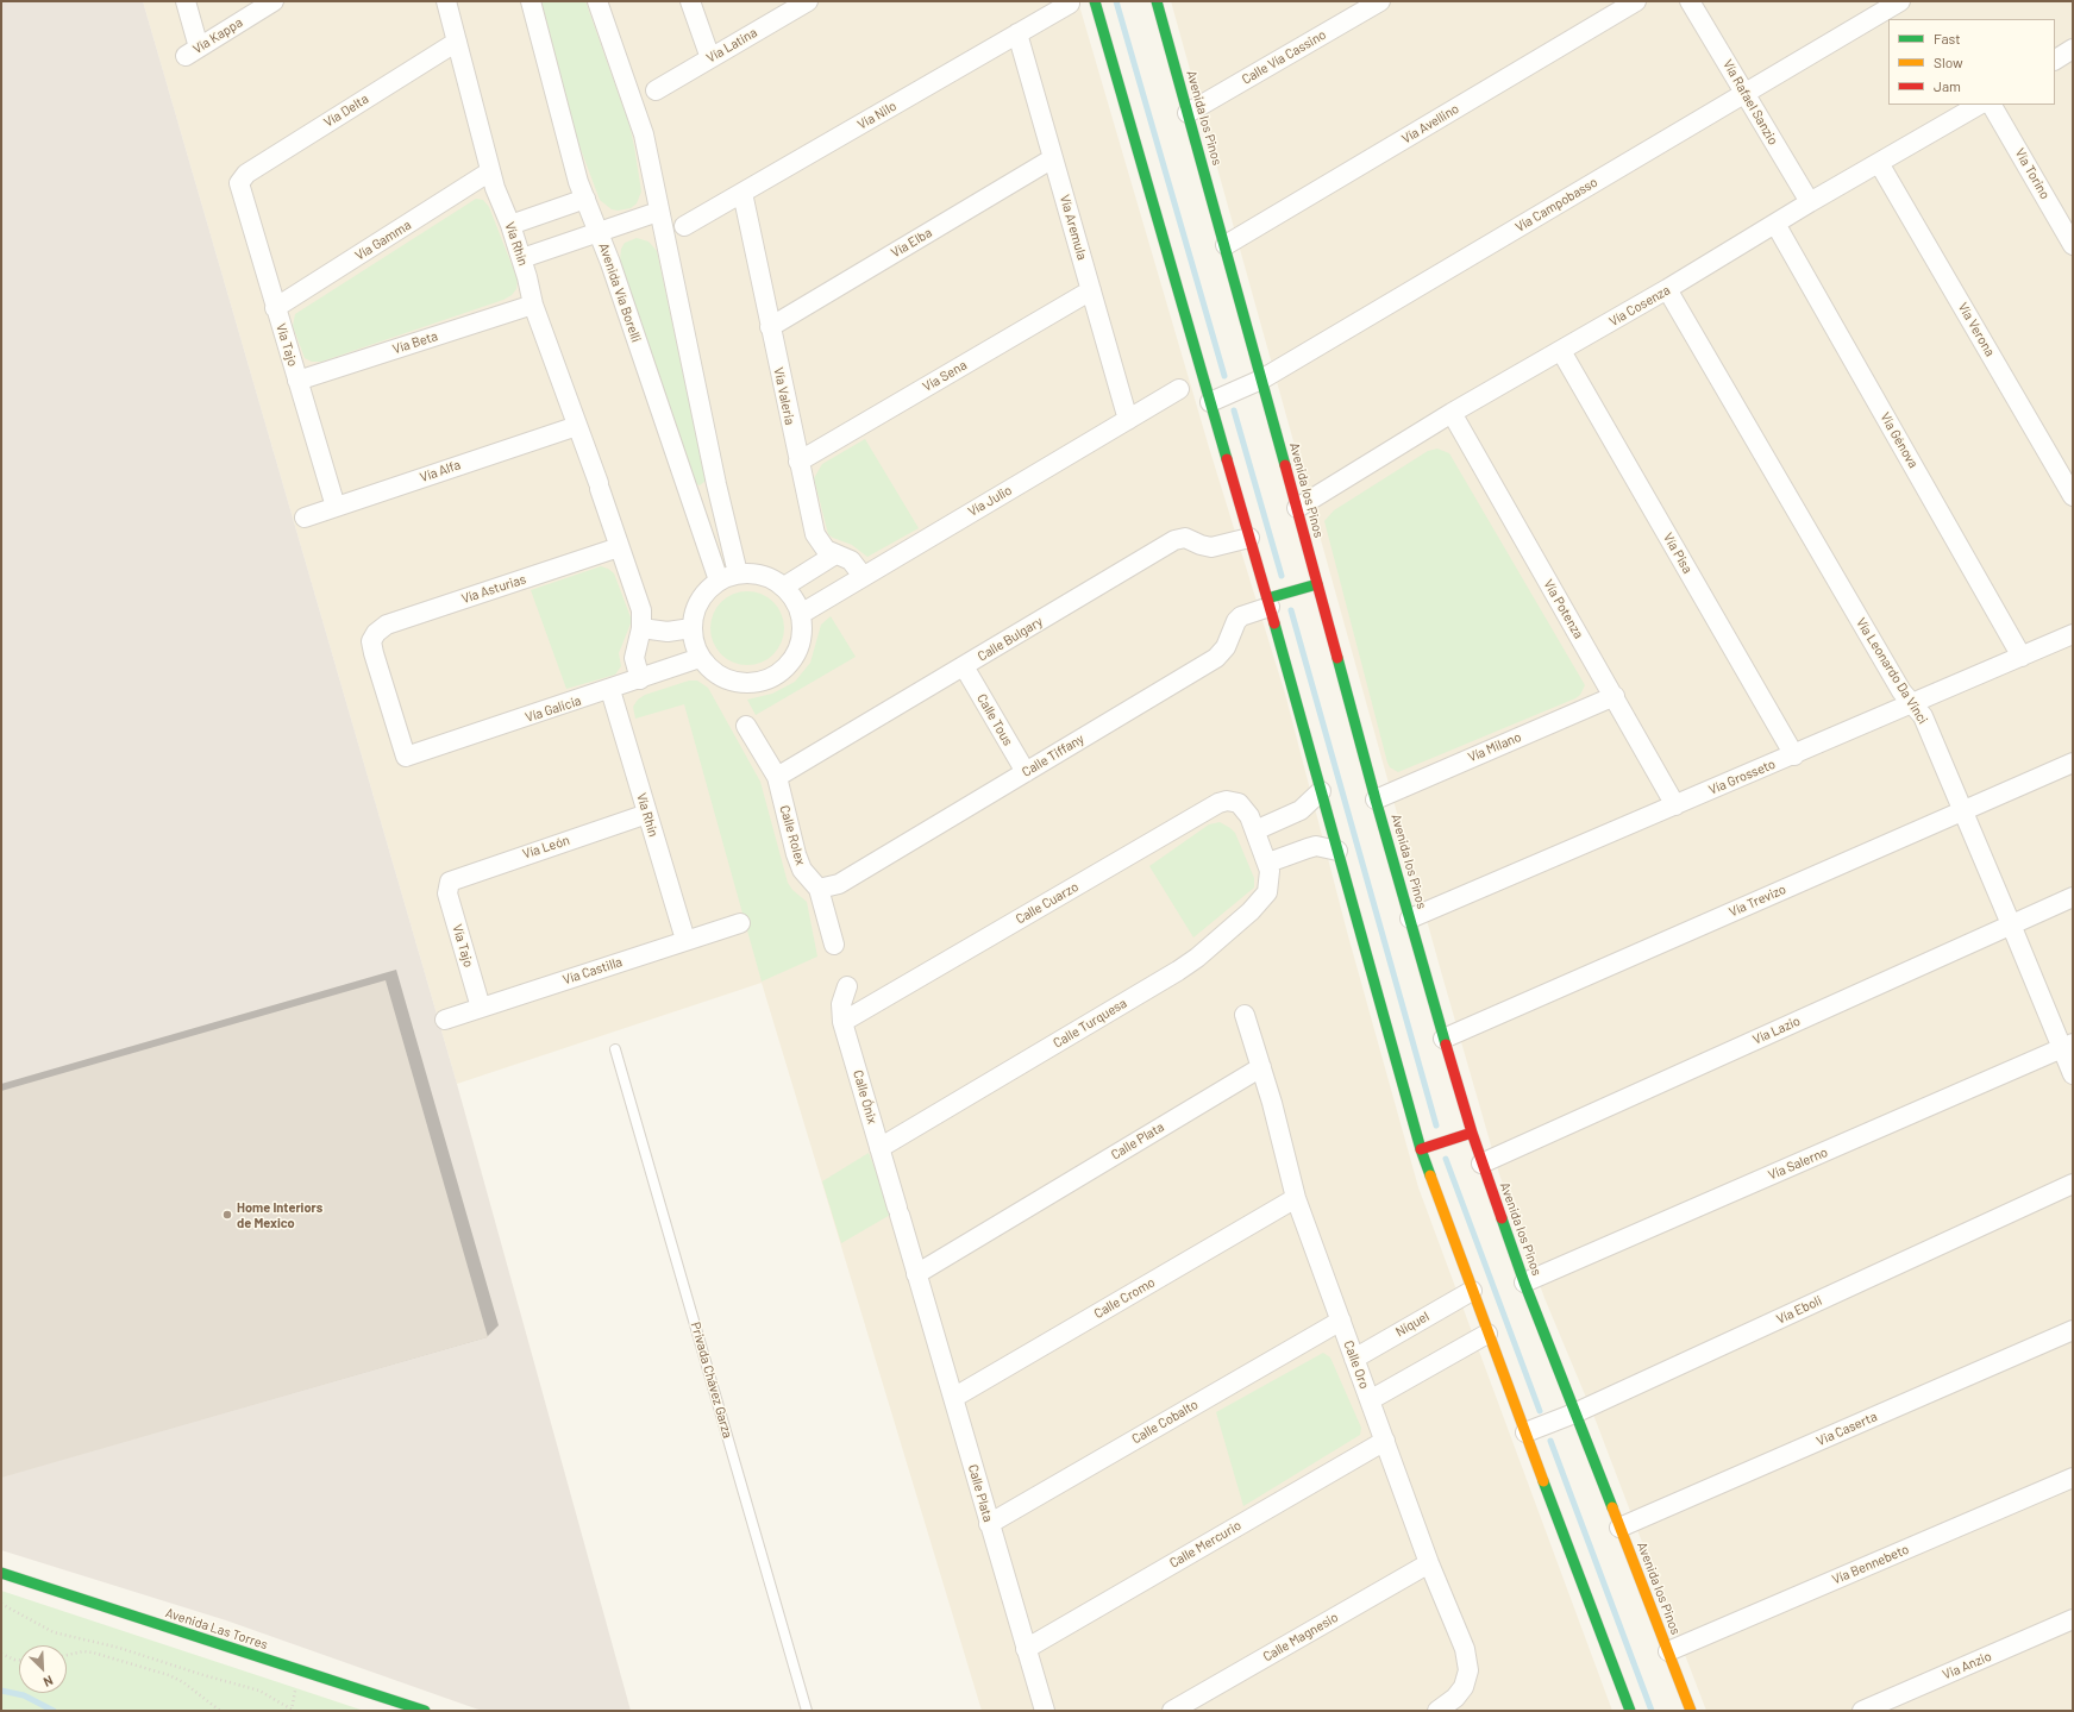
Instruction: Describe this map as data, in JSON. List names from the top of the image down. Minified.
{"streets":{"street":["Vía Kappa","Vía Latina","Calle Vía Cassino","Vía Rafael Sanzio","Vía Delta","Vía Nilo","Avenida los Pinos","Vía Avellino","Vía Torino","Vía Campobasso","Vía Aremula","Vía Gamma","Vía Elba","Vía Rhin","Avenida Vía Borelli","Vía Cosenza","Vía Verona","Vía Beta","Vía Tajo","Vía Sena","Vía Valeria","Vía Génova","Vía Alfa","Vía Julio","Vía Pisa","Vía Asturias","Vía Potenza","Calle Bulgary","Vía Leonardo Da Vinci","Vía Galicia","Calle Tous","Vía Milano","Calle Tiffany","Vía Grosseto","Calle Rolex","Vía León","Vía Trevizo","Calle Cuarzo","Vía Castilla","Calle Turquesa","Vía Lazio","Calle Ónix","Calle Plata","Vía Salerno","Calle Cromo","Vía Eboli","Níquel","Calle Oro","Calle Cobalto","Via Caserta","Calle Mercurio","Vía Bennebeto","Avenida Las Torres","Calle Magnesio","Via Anzio"],"lane":["Privada Chávez Garza"]},"crossings":[["Calle Vía Cassino","Avenida los Pinos"],["Vía Rafael Sanzio","Vía Campobasso"],["Vía Rafael Sanzio","Vía Cosenza"],["Vía Delta","Vía Rhin"],["Vía Delta","Vía Tajo"],["Vía Nilo","Vía Aremula"],["Vía Nilo","Vía Valeria"],["Avenida los Pinos","Vía Avellino"],["Avenida los Pinos","Vía Campobasso"],["Avenida los Pinos","Vía Cosenza"],["Avenida los Pinos","Vía Milano"],["Avenida los Pinos","Vía Grosseto"],["Avenida los Pinos","Vía Trevizo"],["Avenida los Pinos","Vía Lazio"],["Avenida los Pinos","Vía Salerno"],["Avenida los Pinos","Vía Eboli"],["Avenida los Pinos","Via Caserta"],["Avenida los Pinos","Vía Bennebeto"],["Vía Aremula","Vía Elba"],["Vía Aremula","Vía Sena"],["Vía Aremula","Vía Julio"],["Vía Gamma","Vía Rhin"],["Vía Gamma","Vía Tajo"],["Vía Elba","Vía Valeria"],["Vía Rhin","Vía Beta"],["Vía Rhin","Vía Alfa"],["Vía Rhin","Vía Asturias"],["Vía Rhin","Vía Galicia"],["Vía Rhin","Vía León"],["Vía Rhin","Vía Castilla"],["Avenida Vía Borelli","Vía Julio"],["Avenida Vía Borelli","Vía Galicia"],["Vía Cosenza","Vía Verona"],["Vía Cosenza","Vía Génova"],["Vía Cosenza","Vía Pisa"],["Vía Cosenza","Vía Potenza"],["Vía Cosenza","Vía Leonardo Da Vinci"],["Vía Beta","Vía Tajo"],["Vía Tajo","Vía Alfa"],["Vía Tajo","Vía León"],["Vía Tajo","Vía Castilla"],["Vía Sena","Vía Valeria"],["Vía Valeria","Vía Julio"],["Vía Génova","Vía Grosseto"],["Vía Julio","Vía Galicia"],["Vía Pisa","Vía Grosseto"],["Vía Asturias","Vía Galicia"],["Vía Potenza","Vía Milano"],["Vía Potenza","Vía Grosseto"],["Calle Bulgary","Calle Tous"],["Calle Bulgary","Calle Rolex"],["Vía Leonardo Da Vinci","Vía Grosseto"],["Vía Leonardo Da Vinci","Vía Trevizo"],["Vía Leonardo Da Vinci","Vía Lazio"],["Vía Leonardo Da Vinci","Vía Salerno"],["Calle Tous","Calle Tiffany"],["Calle Tiffany","Calle Rolex"],["Calle Cuarzo","Calle Ónix"],["Calle Turquesa","Calle Ónix"],["Calle Ónix","Calle Plata"],["Calle Plata","Calle Cromo"],["Calle Plata","Calle Oro"],["Calle Plata","Calle Cobalto"],["Calle Plata","Calle Mercurio"],["Calle Cromo","Calle Oro"],["Níquel","Calle Oro"],["Calle Oro","Calle Cobalto"],["Calle Oro","Calle Mercurio"],["Calle Oro","Calle Magnesio"]],"places":["Home Interiors de Mexico"],"legend":["Fast","Slow","Jam"],"north":"bottom right"}
